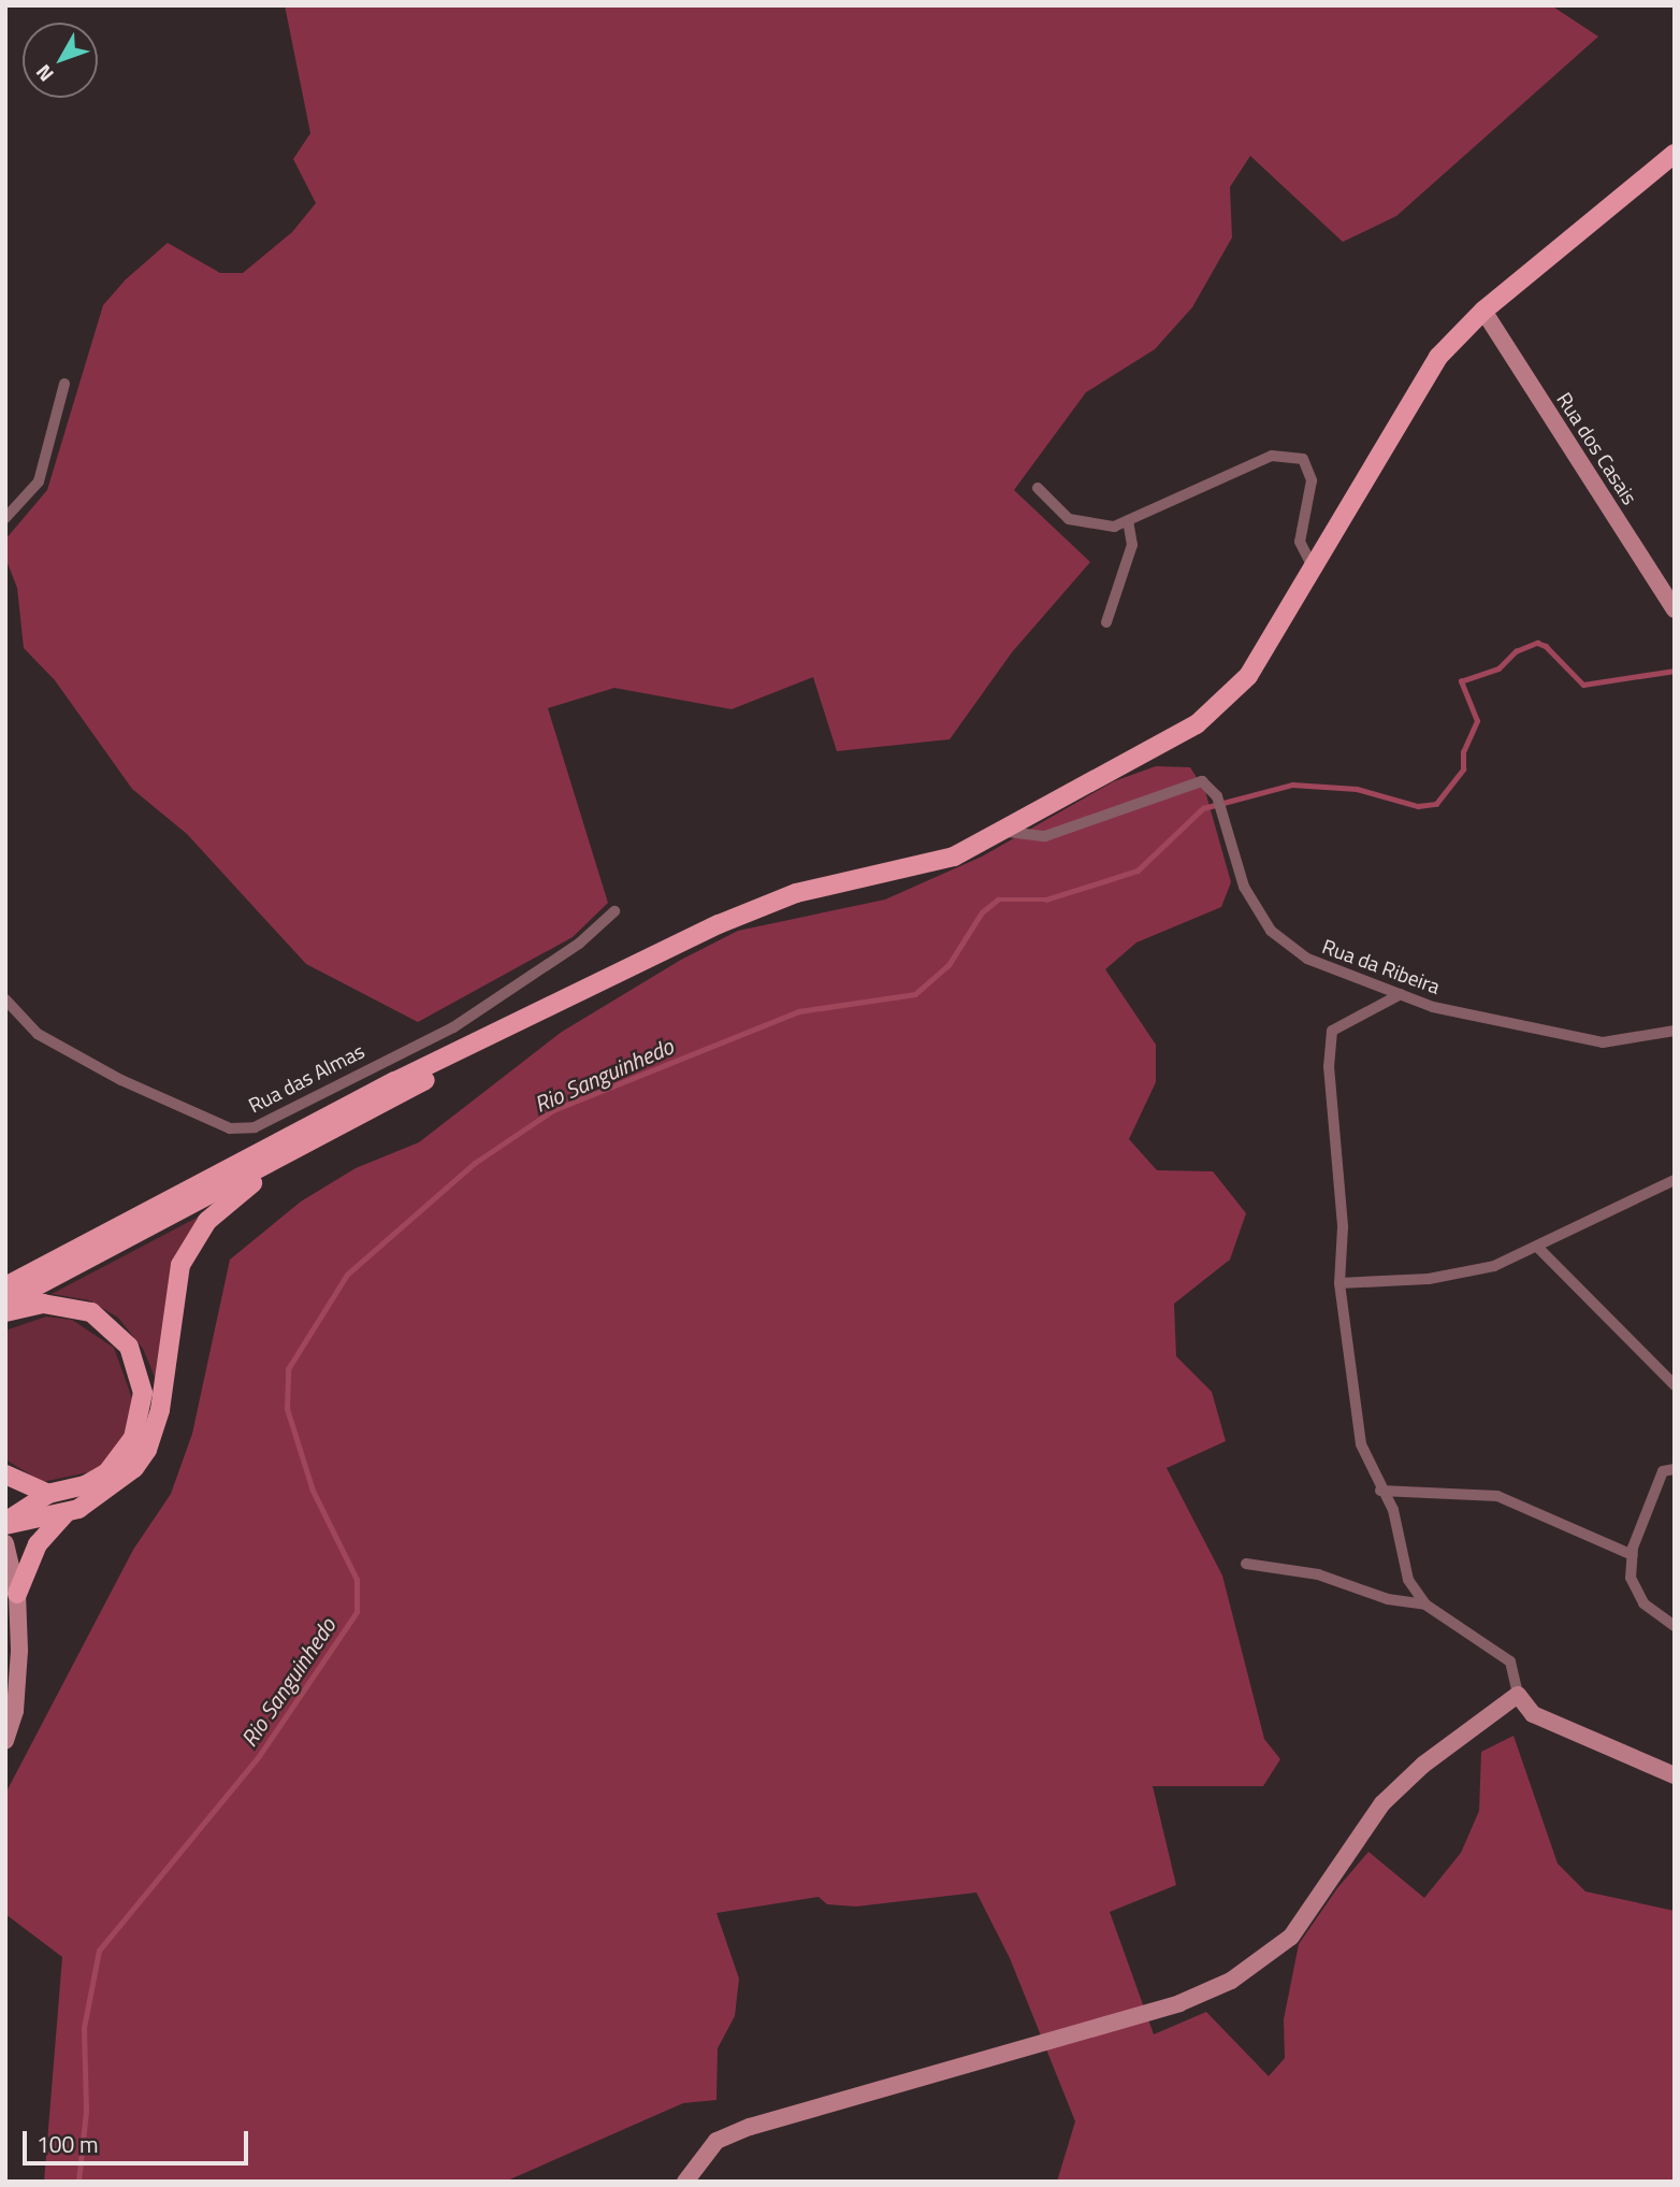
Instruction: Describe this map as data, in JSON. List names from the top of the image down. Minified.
{"streets":{"street":["Rua dos Casais","Rua da Ribeira","Rua das Almas"]},"water":["Rio Sanguinhedo"],"scale_bar":"100 m","north":"bottom left"}
